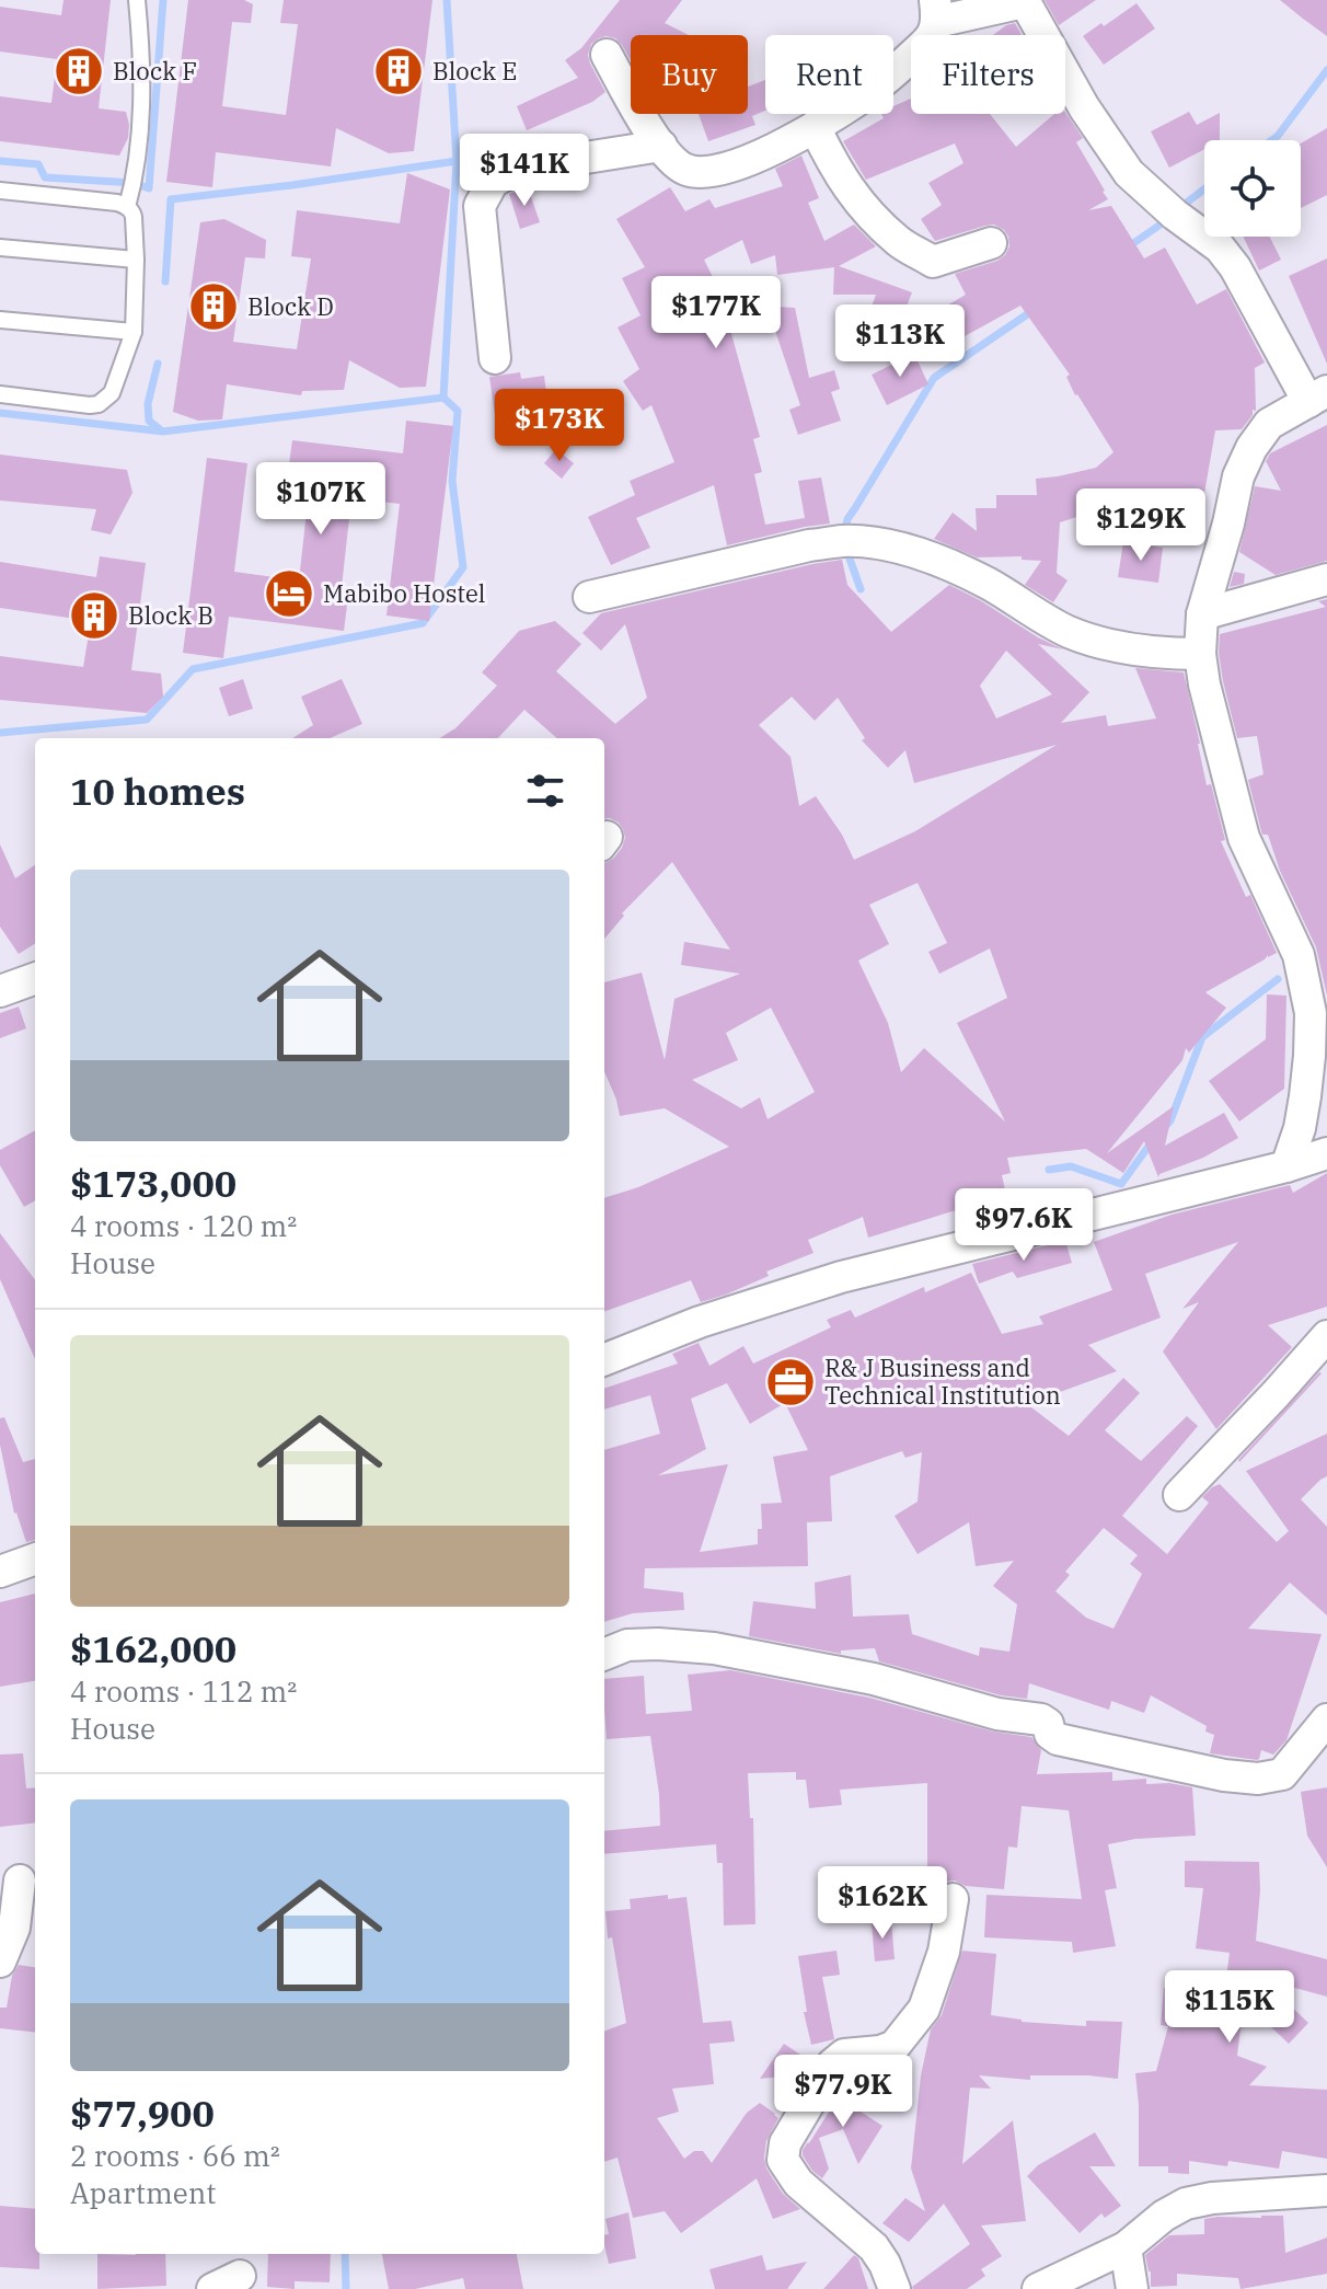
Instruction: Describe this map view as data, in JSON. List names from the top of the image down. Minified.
{"places":{"building":["Block F","Block E","Block D","Block B"],"hotel":["Mabibo Hostel"],"office":["R& J Business and Technical Institution"]},"page":{"chip":["Buy","Rent","Filters"],"price":["$141K","$177K","$113K","$173K","$107K","$129K","$97.6K","$162K","$115K","$77.9K"],"heading":"10 homes","list":[{"name":"$173,000","note":"4 rooms · 120 m² · House"},{"name":"$162,000","note":"4 rooms · 112 m² · House"},{"name":"$77,900","note":"2 rooms · 66 m² · Apartment"}]}}
